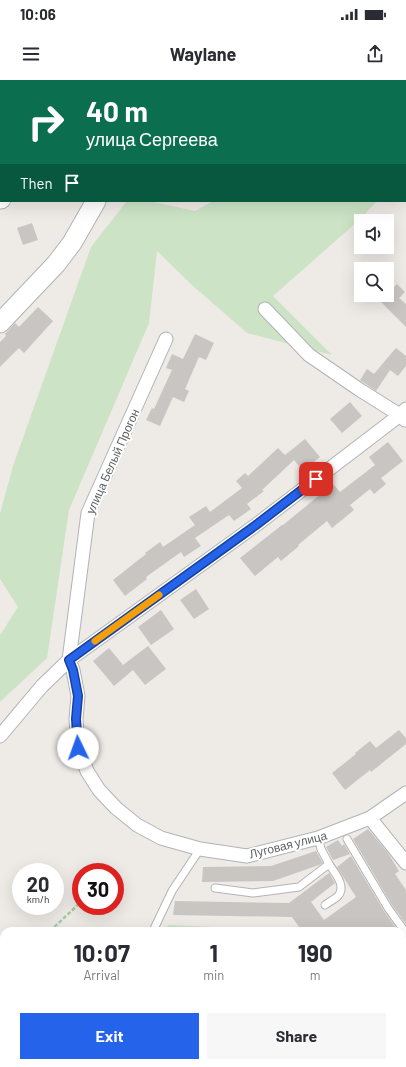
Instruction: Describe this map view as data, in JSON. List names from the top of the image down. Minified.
{"streets":{"street":["улица Белый Прогон","Луговая улица"]},"crossings":[["улица Белый Прогон","Луговая улица"]],"page":{"status":"10:06","header":"Waylane","turn":["40 m","улица Сергеева"],"then":"Then","speed":"20 km/h","limit":"30","eta":["10:07","Arrival","1","min","190","m"],"buttons":["Exit","Share"]}}
